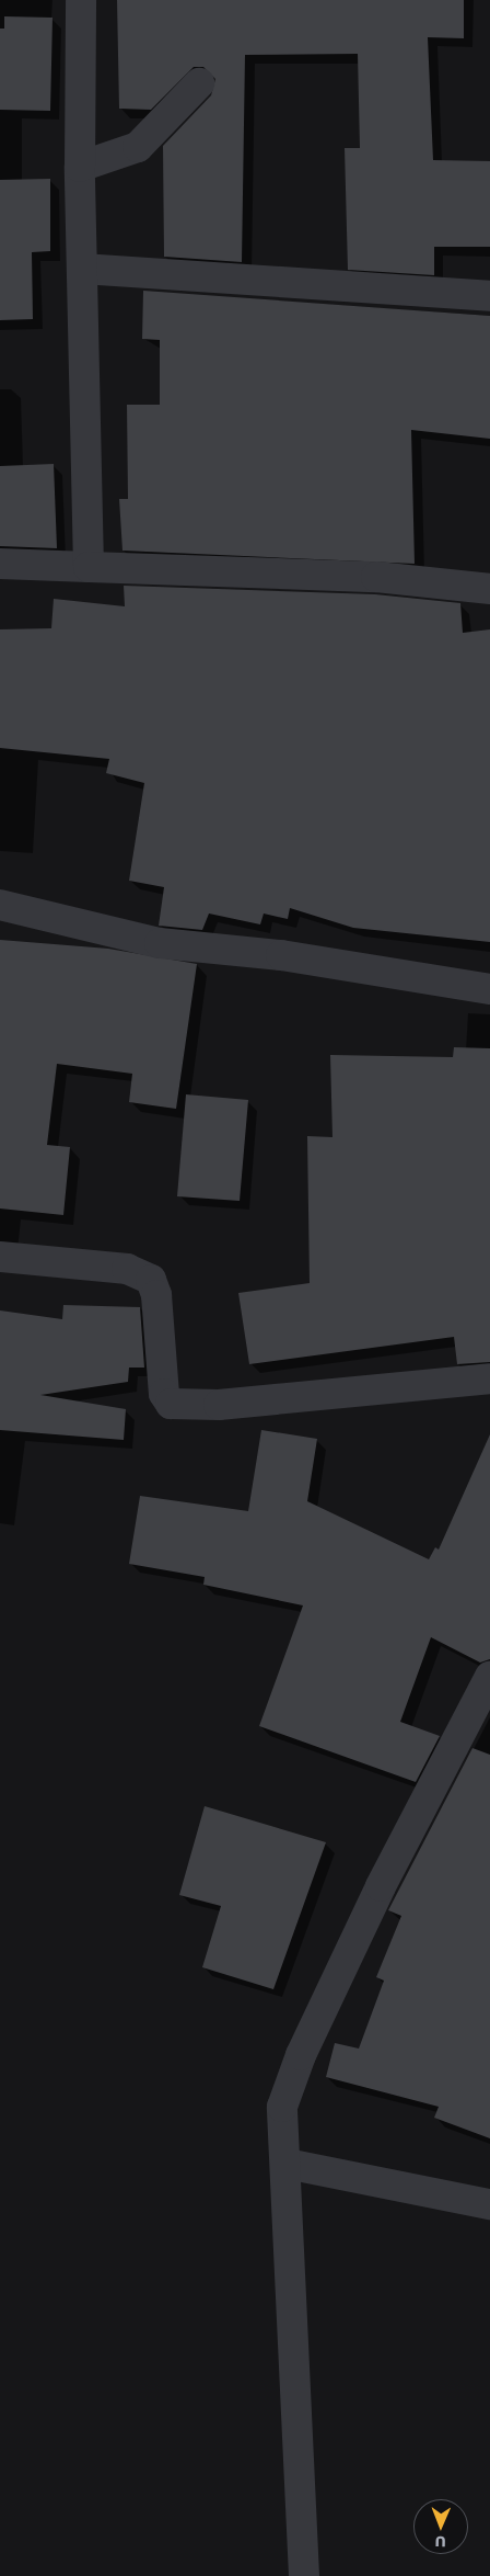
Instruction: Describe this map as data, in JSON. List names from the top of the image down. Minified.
{"north":"bottom"}
